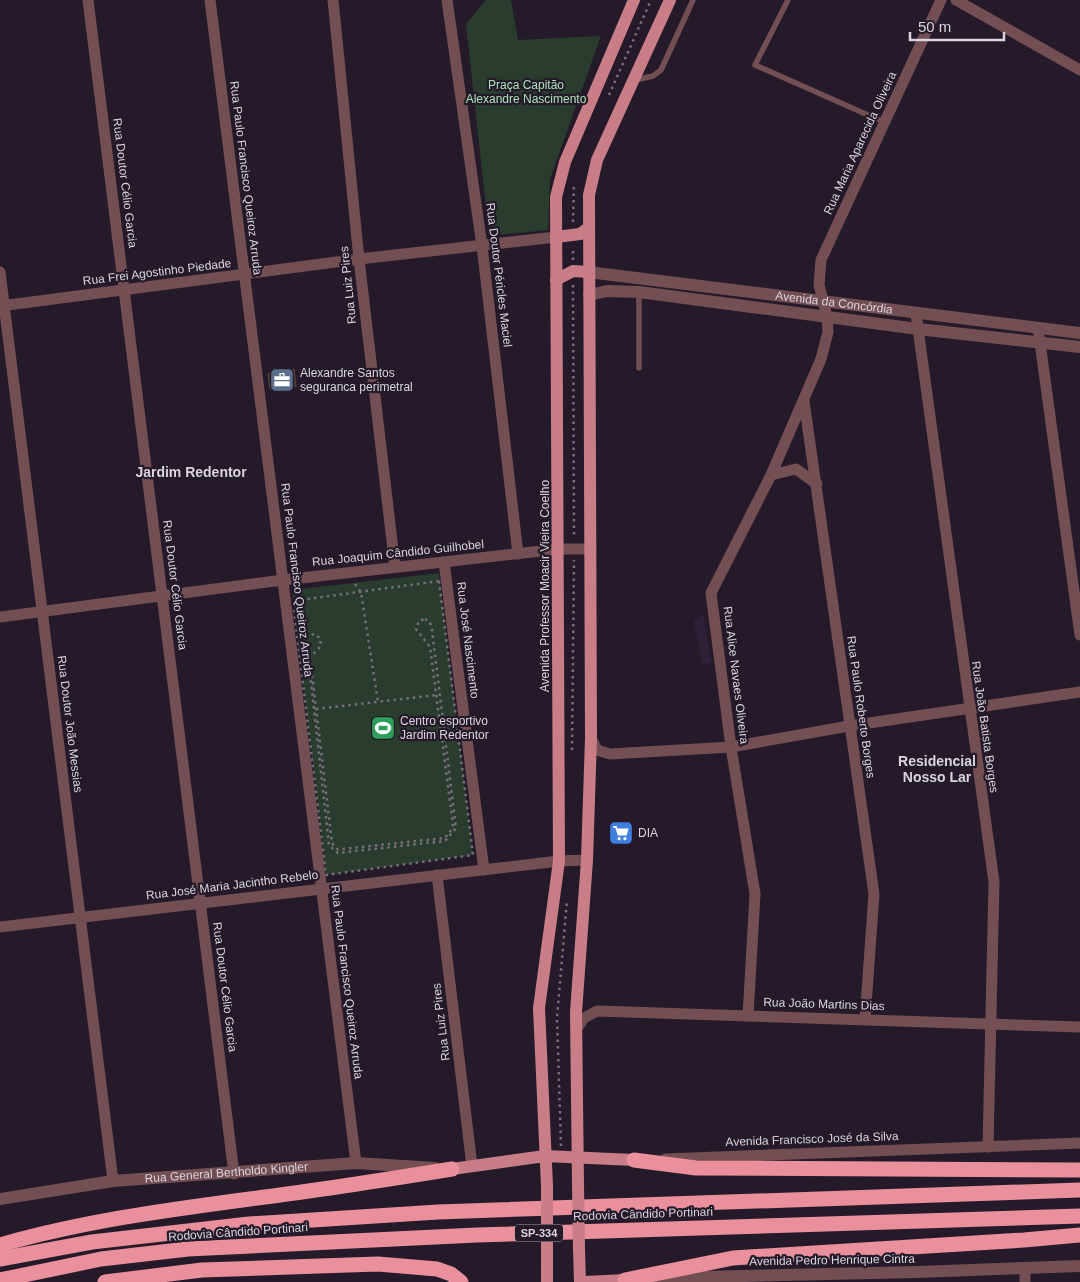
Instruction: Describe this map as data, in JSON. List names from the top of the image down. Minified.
{"streets":{"highway":["Rodovia Cândido Portinari","SP-334"],"main road":["Avenida Professor Moacir Vieira Coelho","Avenida Francisco José da Silva"],"street":["Rua Maria Aparecida Oliveira","Rua Paulo Francisco Queiroz Arruda","Rua Doutor Célio Garcia","Rua Frei Agostinho Piedade","Rua Doutor Péricles Maciel","Rua Luiz Pires","Avenida da Concórdia","Rua Joaquim Cândido Guilhobel","Rua José Nascimento","Rua Alice Navaes Oliveira","Rua Paulo Roberto Borges","Rua Doutor João Messias","Rua João Batista Borges","Rua José Maria Jacintho Rebelo","Rua João Martins Dias","Rua General Bertholdo Kingler","Avenida Pedro Henrique Cintra"]},"crossings":[["Rua Maria Aparecida Oliveira","Avenida da Concórdia"],["Rua Maria Aparecida Oliveira","Rua Alice Navaes Oliveira"],["Rua Paulo Francisco Queiroz Arruda","Rua Frei Agostinho Piedade"],["Rua Paulo Francisco Queiroz Arruda","Rua Joaquim Cândido Guilhobel"],["Rua Paulo Francisco Queiroz Arruda","Rua José Maria Jacintho Rebelo"],["Rua Paulo Francisco Queiroz Arruda","Rua General Bertholdo Kingler"],["Rua Doutor Célio Garcia","Rua Frei Agostinho Piedade"],["Rua Doutor Célio Garcia","Rua Joaquim Cândido Guilhobel"],["Rua Doutor Célio Garcia","Rua José Maria Jacintho Rebelo"],["Rua Doutor Célio Garcia","Rua General Bertholdo Kingler"],["Rua Frei Agostinho Piedade","Rua Doutor Péricles Maciel"],["Rua Frei Agostinho Piedade","Rua Luiz Pires"],["Rua Frei Agostinho Piedade","Avenida Professor Moacir Vieira Coelho"],["Rua Frei Agostinho Piedade","Rua Doutor João Messias"],["Rua Doutor Péricles Maciel","Rua Joaquim Cândido Guilhobel"],["Rua Luiz Pires","Rua Joaquim Cândido Guilhobel"],["Rua Luiz Pires","Rua José Maria Jacintho Rebelo"],["Rua Luiz Pires","Avenida Francisco José da Silva"],["Avenida da Concórdia","Rua Alice Navaes Oliveira"],["Avenida da Concórdia","Rua João Batista Borges"],["Rua Joaquim Cândido Guilhobel","Avenida Professor Moacir Vieira Coelho"],["Rua Joaquim Cândido Guilhobel","Rua José Nascimento"],["Rua Joaquim Cândido Guilhobel","Rua Doutor João Messias"],["Avenida Professor Moacir Vieira Coelho","Rua José Maria Jacintho Rebelo"],["Avenida Professor Moacir Vieira Coelho","Avenida Francisco José da Silva"],["Rua José Nascimento","Rua José Maria Jacintho Rebelo"],["Rua Alice Navaes Oliveira","Rua Paulo Roberto Borges"],["Rua Alice Navaes Oliveira","Rua João Martins Dias"],["Rua Paulo Roberto Borges","Rua João Martins Dias"],["Rua Doutor João Messias","Rua José Maria Jacintho Rebelo"],["Rua Doutor João Messias","Rua General Bertholdo Kingler"],["Rua João Batista Borges","Rua João Martins Dias"],["Rua João Batista Borges","Avenida Francisco José da Silva"],["Avenida Francisco José da Silva","Rua General Bertholdo Kingler"]],"districts":["Jardim Redentor","Residencial Nosso Lar"],"parks":["Praça Capitão Alexandre Nascimento"],"places":{"office":["Alexandre Santos seguranca perimetral"],"sports":["Centro esportivo Jardim Redentor"],"supermarket":["DIA"]},"scale_bar":"50 m"}
